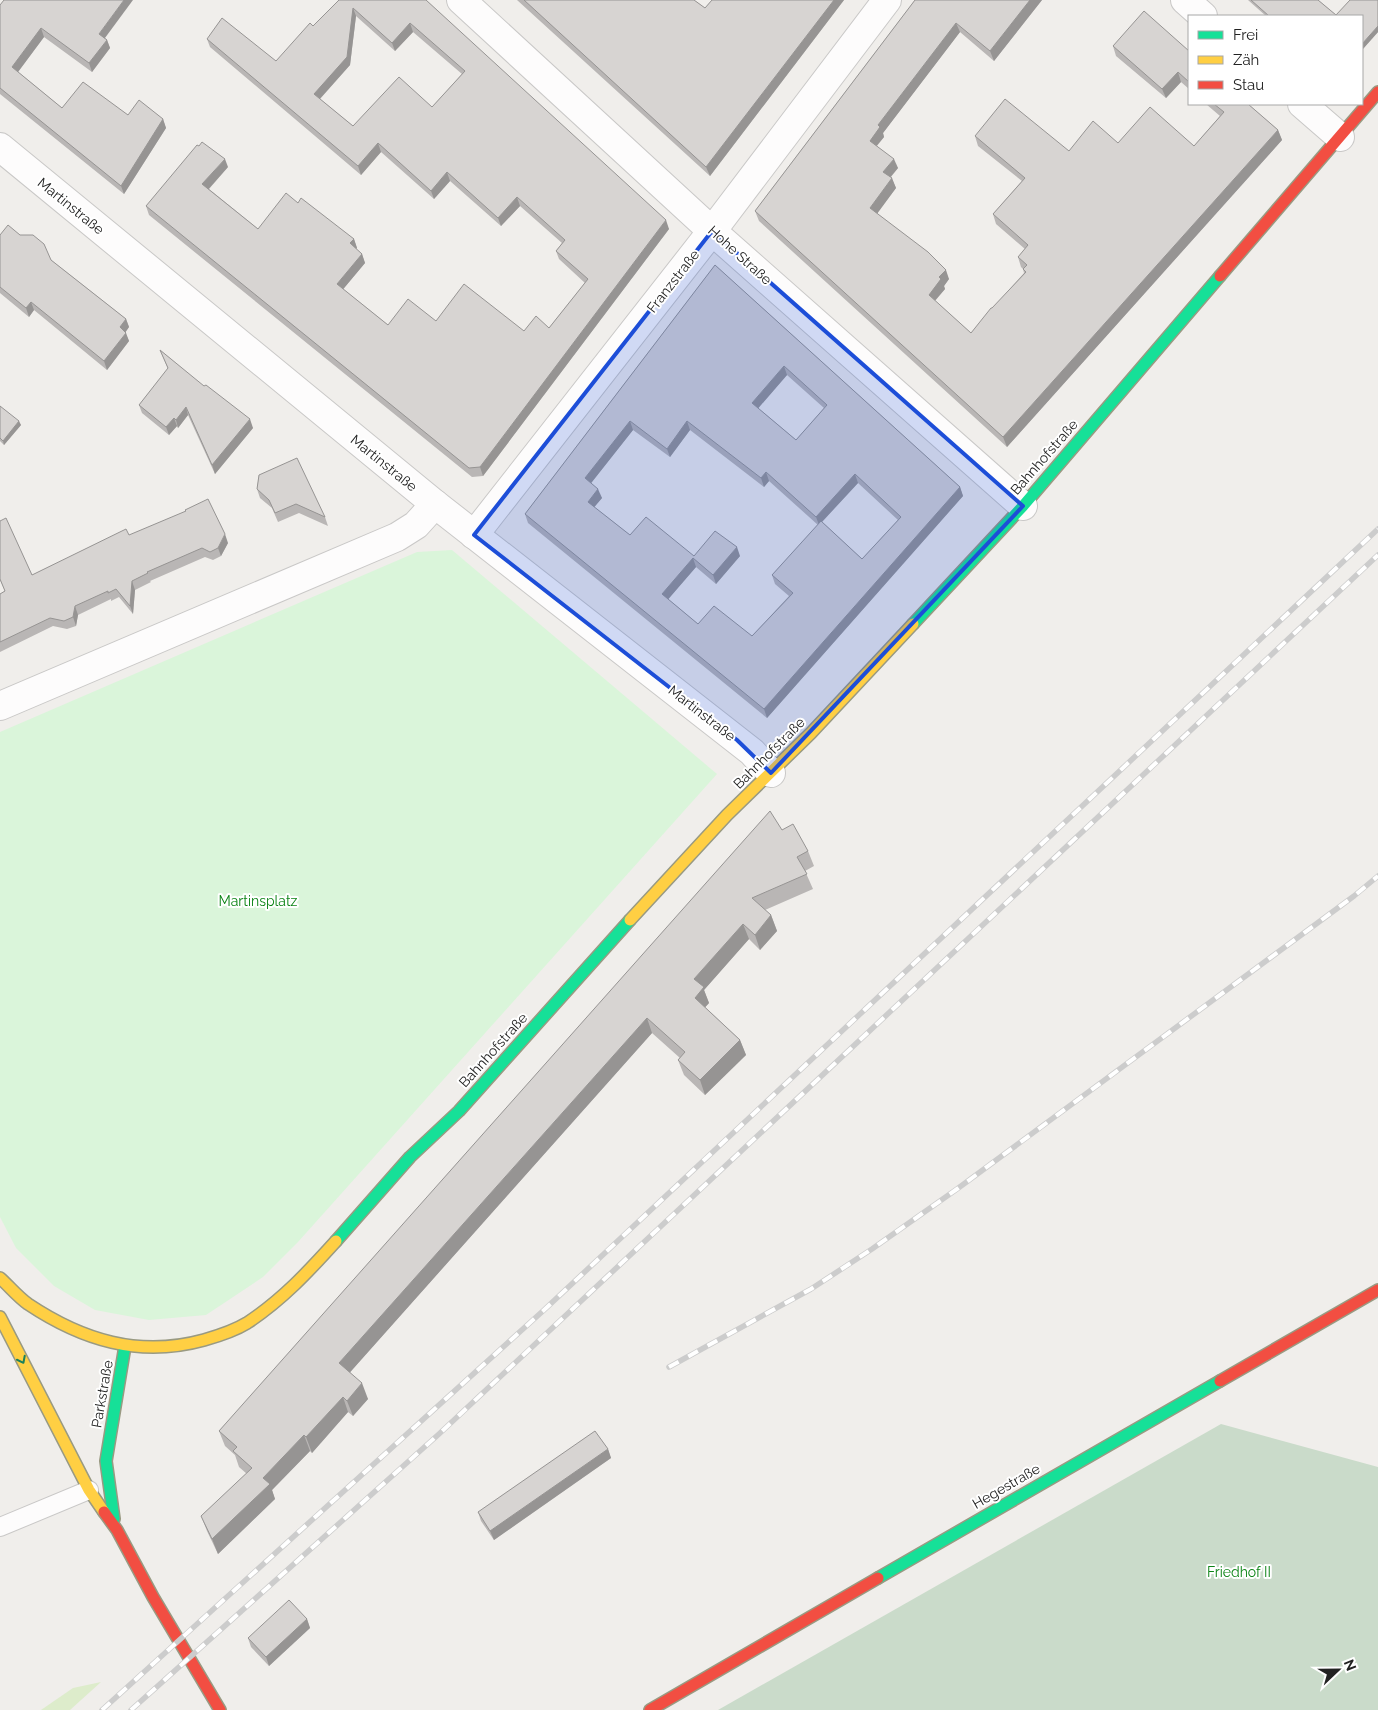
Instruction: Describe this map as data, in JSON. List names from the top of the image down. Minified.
{"streets":{"main road":["Bahnhofstraße","Parkstraße","Hegestraße"],"street":["Martinstraße","Hohe Straße","Franzstraße"]},"crossings":[["Martinstraße","Franzstraße"],["Martinstraße","Bahnhofstraße"],["Hohe Straße","Franzstraße"],["Hohe Straße","Bahnhofstraße"],["Bahnhofstraße","Parkstraße"]],"parks":["Martinsplatz","Friedhof II"],"legend":["Frei","Zäh","Stau"],"north":"right"}
